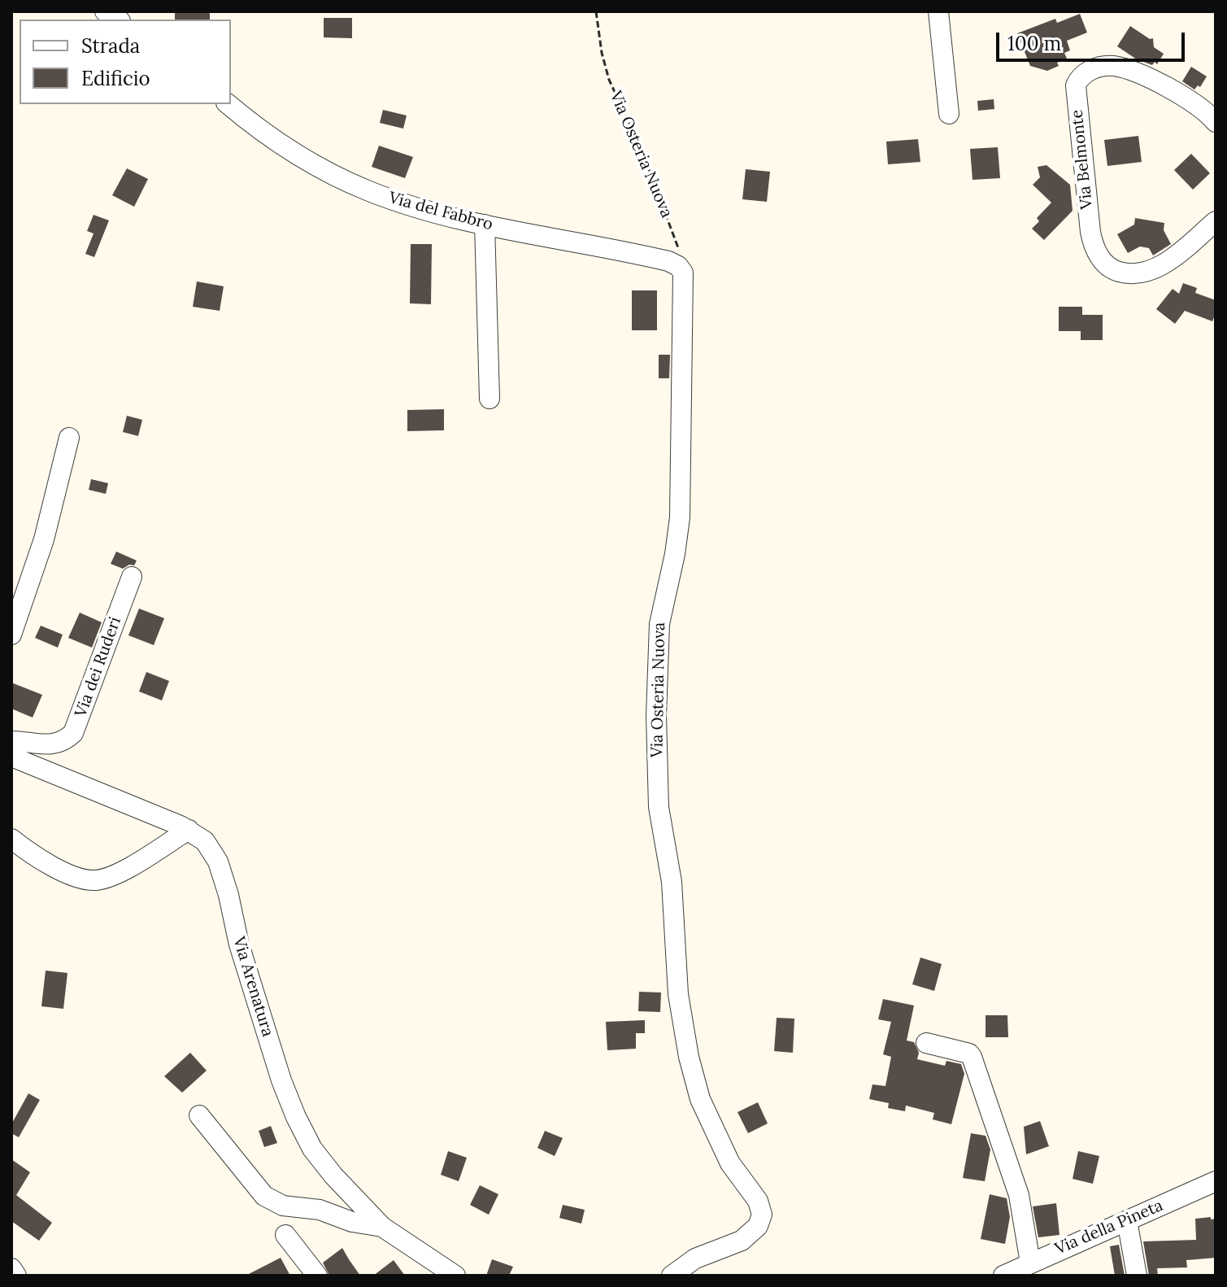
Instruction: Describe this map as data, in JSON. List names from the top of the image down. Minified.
{"streets":{"street":["Via Osteria Nuova","Via Belmonte","Via del Fabbro","Via dei Ruderi","Via Arenatura","Via della Pineta"]},"crossings":[["Via Osteria Nuova","Via del Fabbro"]],"legend":["Strada","Edificio"],"scale_bar":"100 m"}
